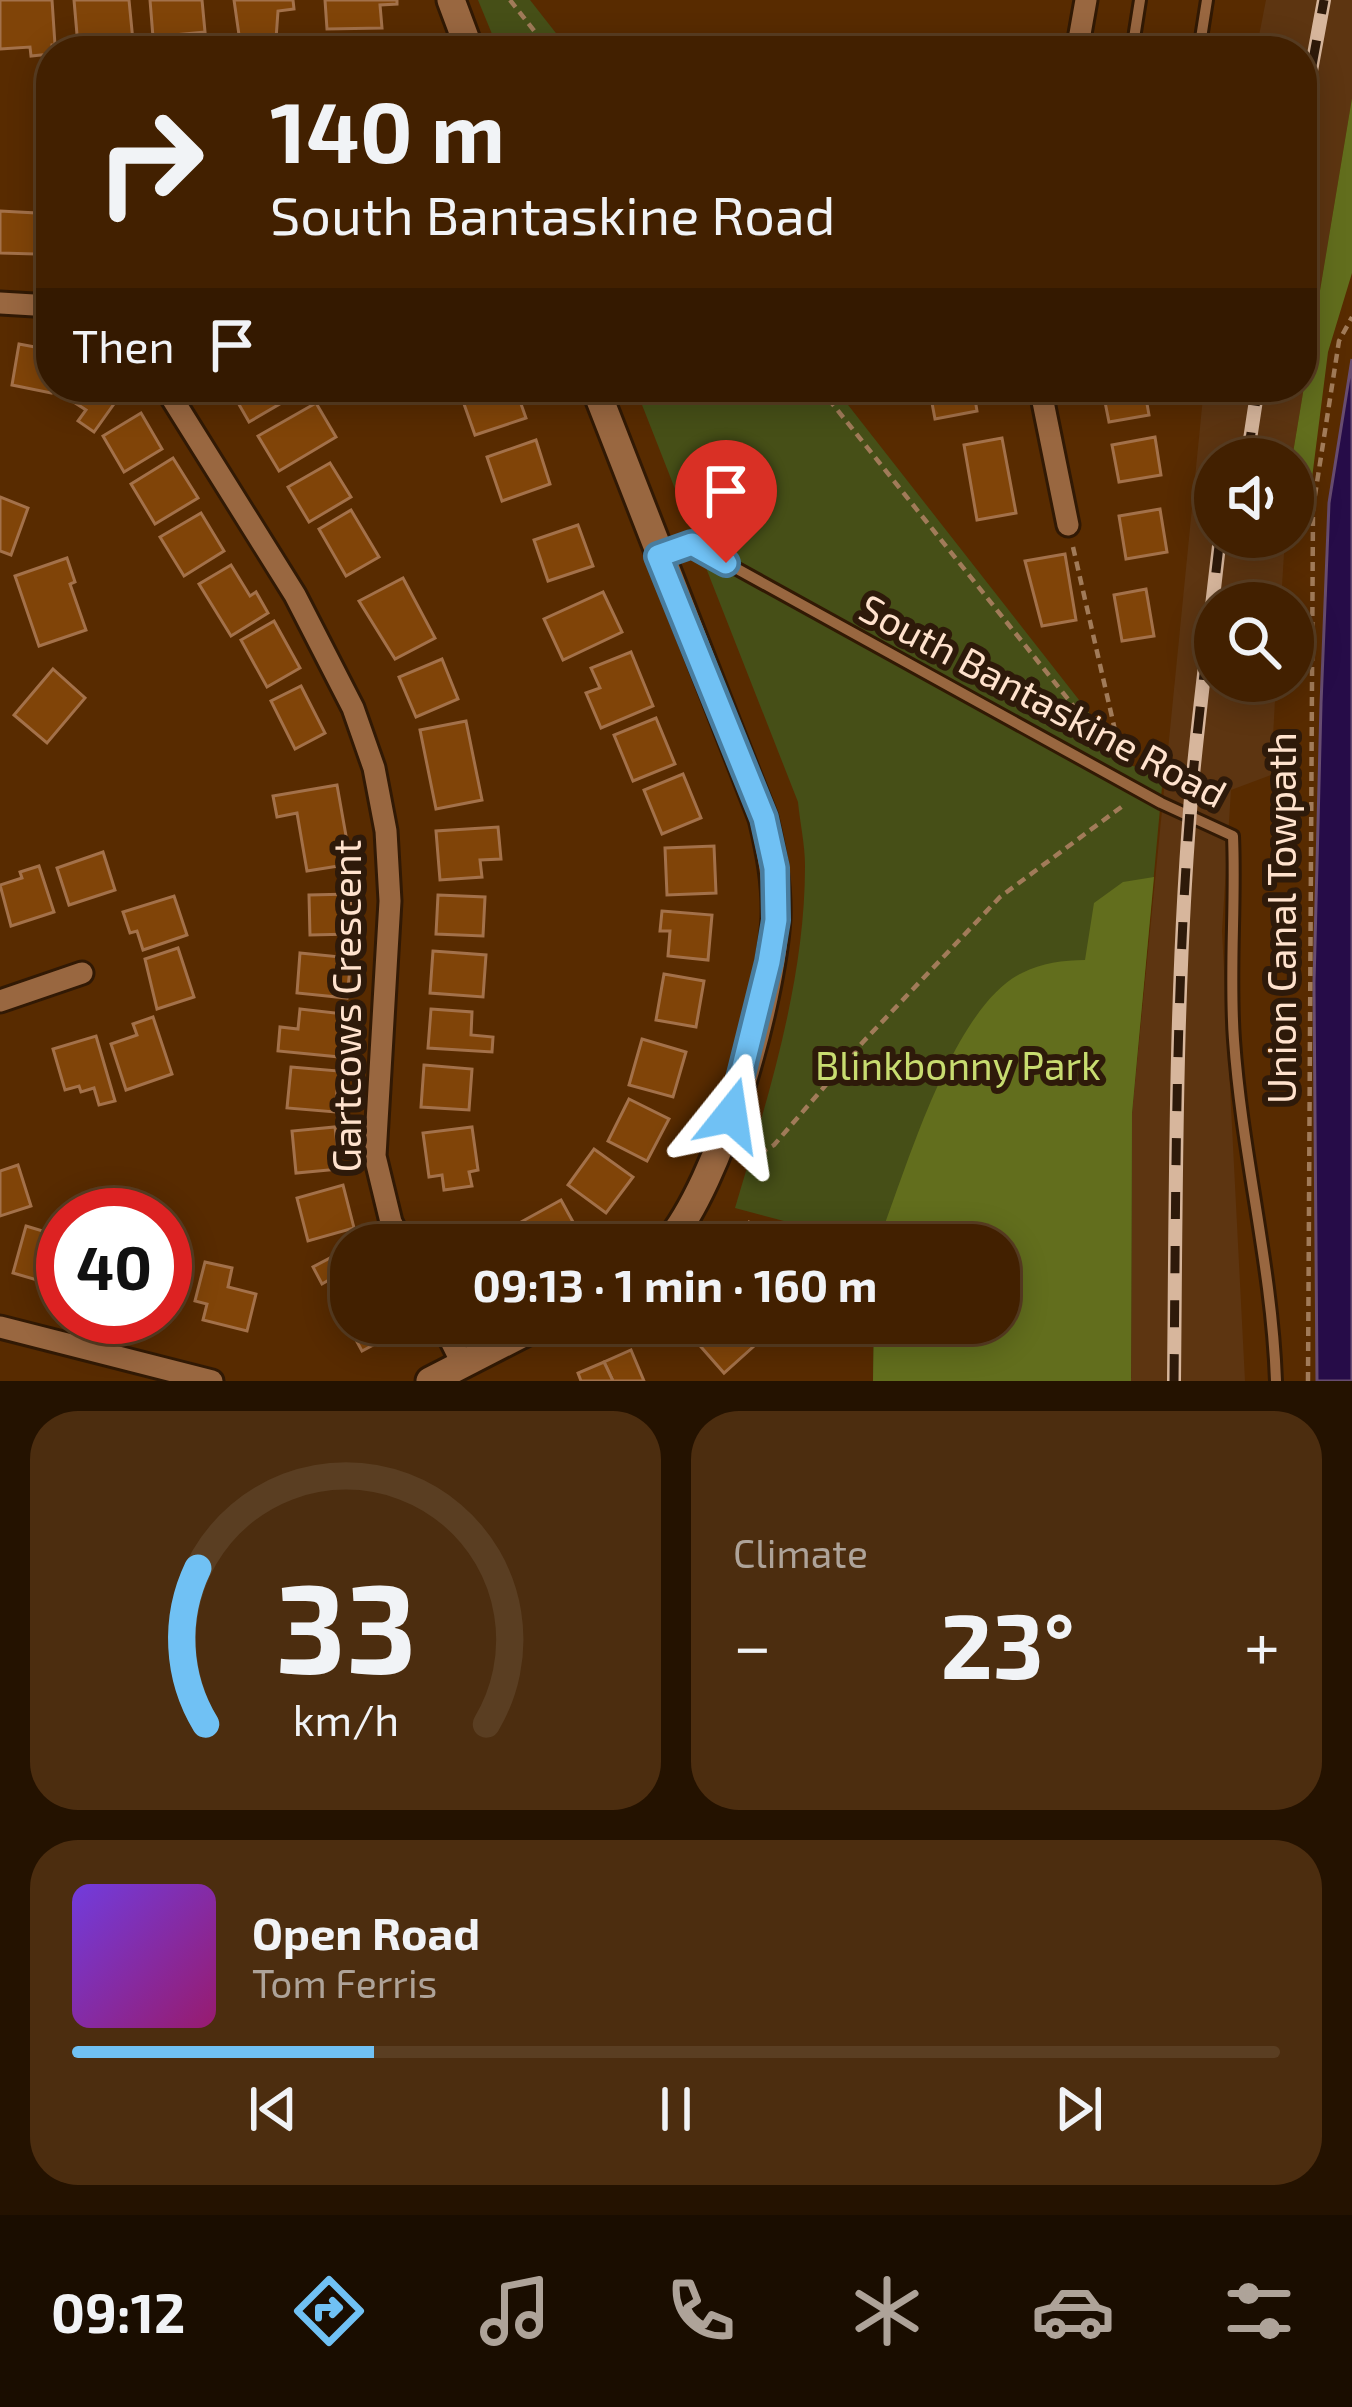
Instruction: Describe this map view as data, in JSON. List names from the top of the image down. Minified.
{"streets":{"street":["Gartcows Crescent"],"lane":["South Bantaskine Road"],"path":["Union Canal Towpath"]},"parks":["Blinkbonny Park"],"page":{"turn":["140 m","South Bantaskine Road"],"then":"Then","limit":"40","trip":"09:13 · 1 min · 160 m","tile":"Climate","heat":["−","23°","+"],"song":["Open Road","Tom Ferris"],"tabs":"09:12","gauge":["33","km/h"]}}
